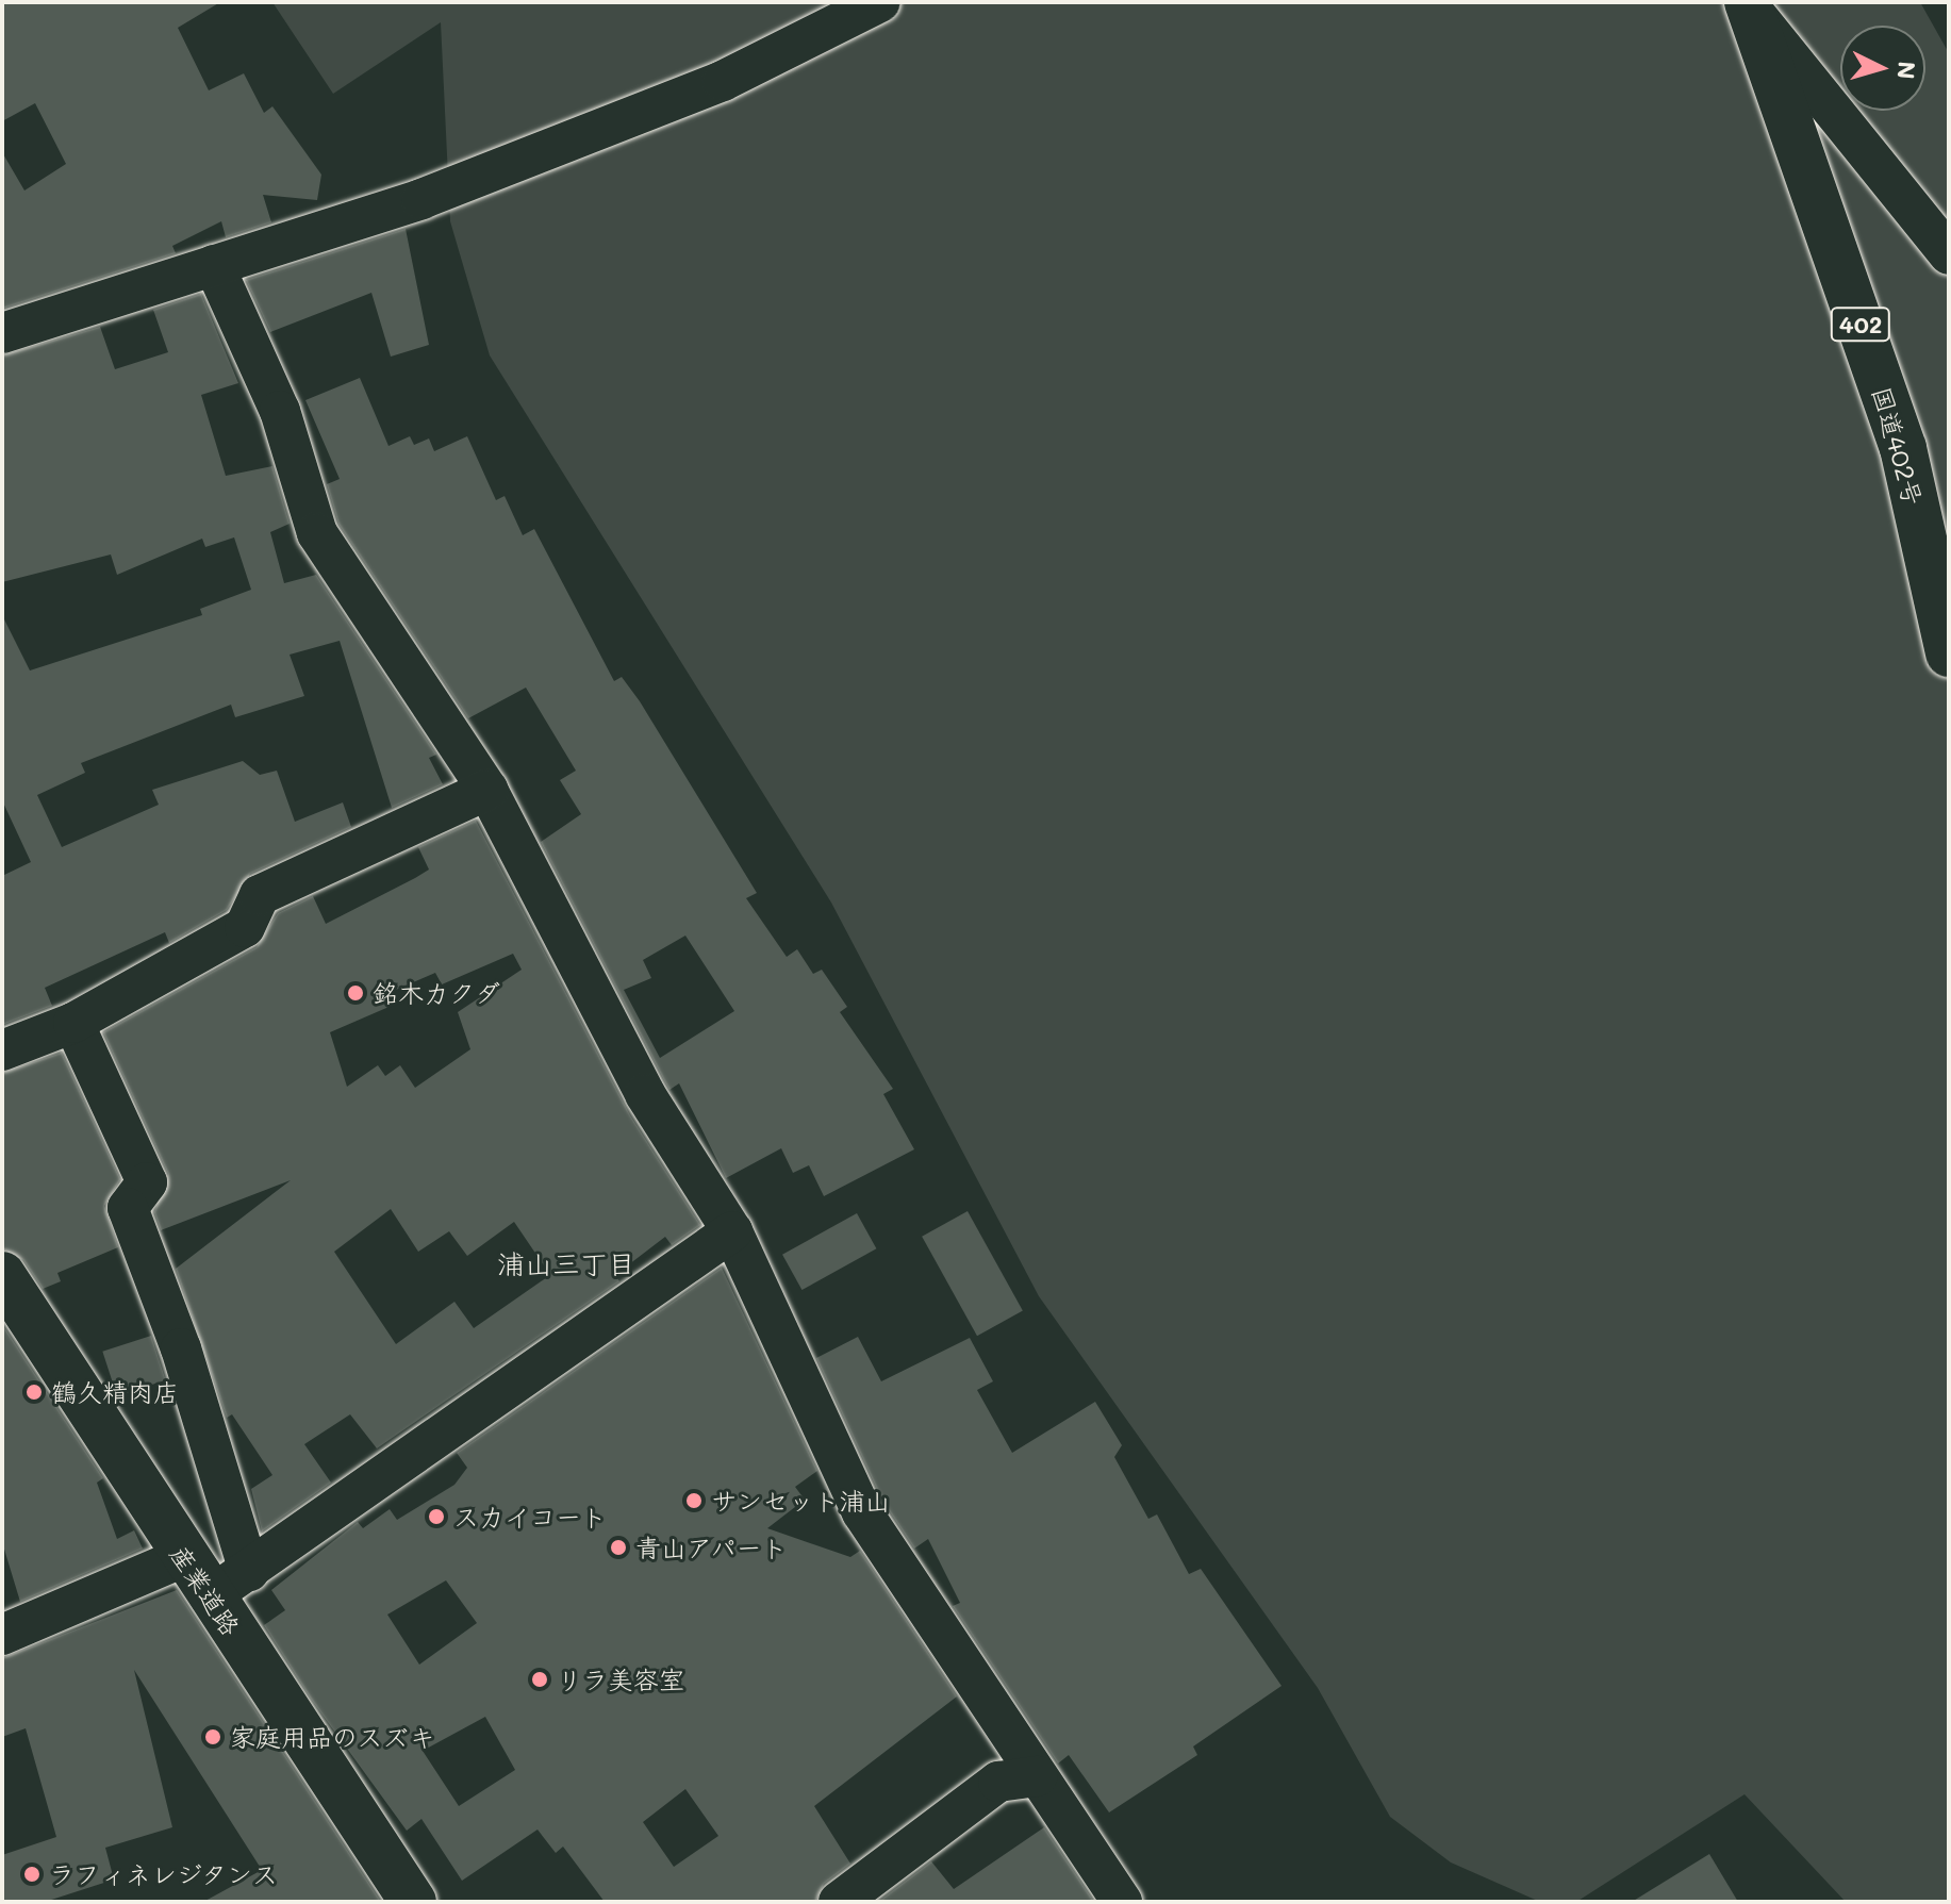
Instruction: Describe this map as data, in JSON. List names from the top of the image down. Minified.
{"streets":{"main road":["402","国道402号","産業道路"]},"districts":["浦山三丁目"],"places":["銘木カクダ","鶴久精肉店","サンセット浦山","スカイコート","青山アパート","リラ美容室","家庭用品のスズキ","ラフィネレジタンス"],"north":"right"}
